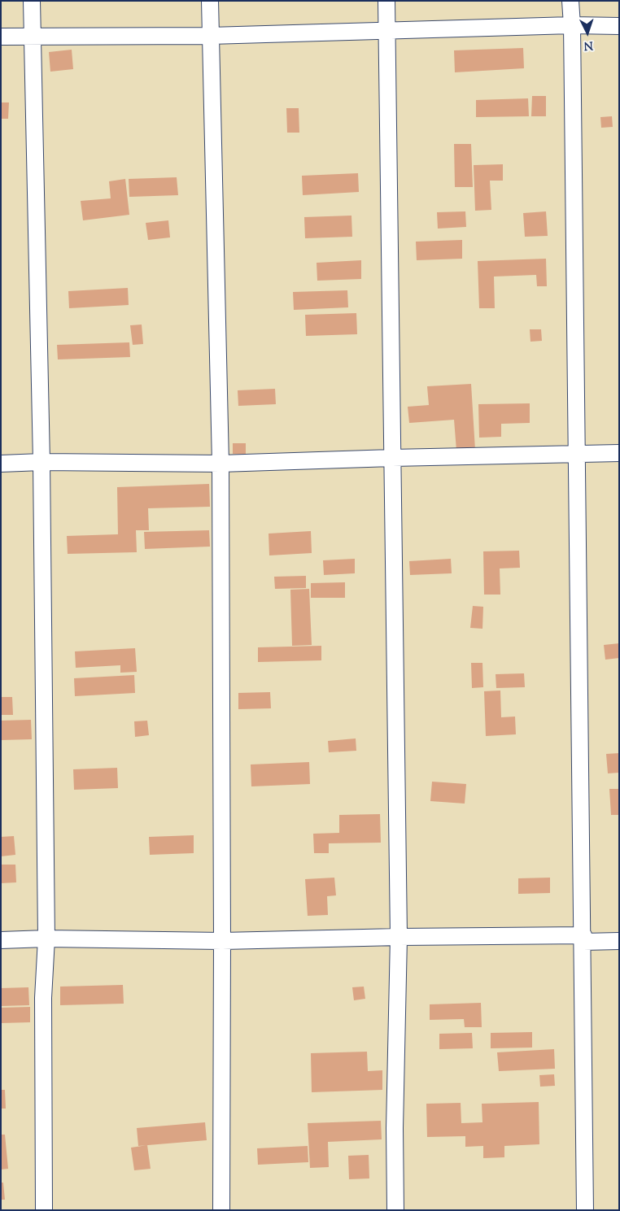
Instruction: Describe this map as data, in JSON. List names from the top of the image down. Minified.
{"north":"bottom"}
